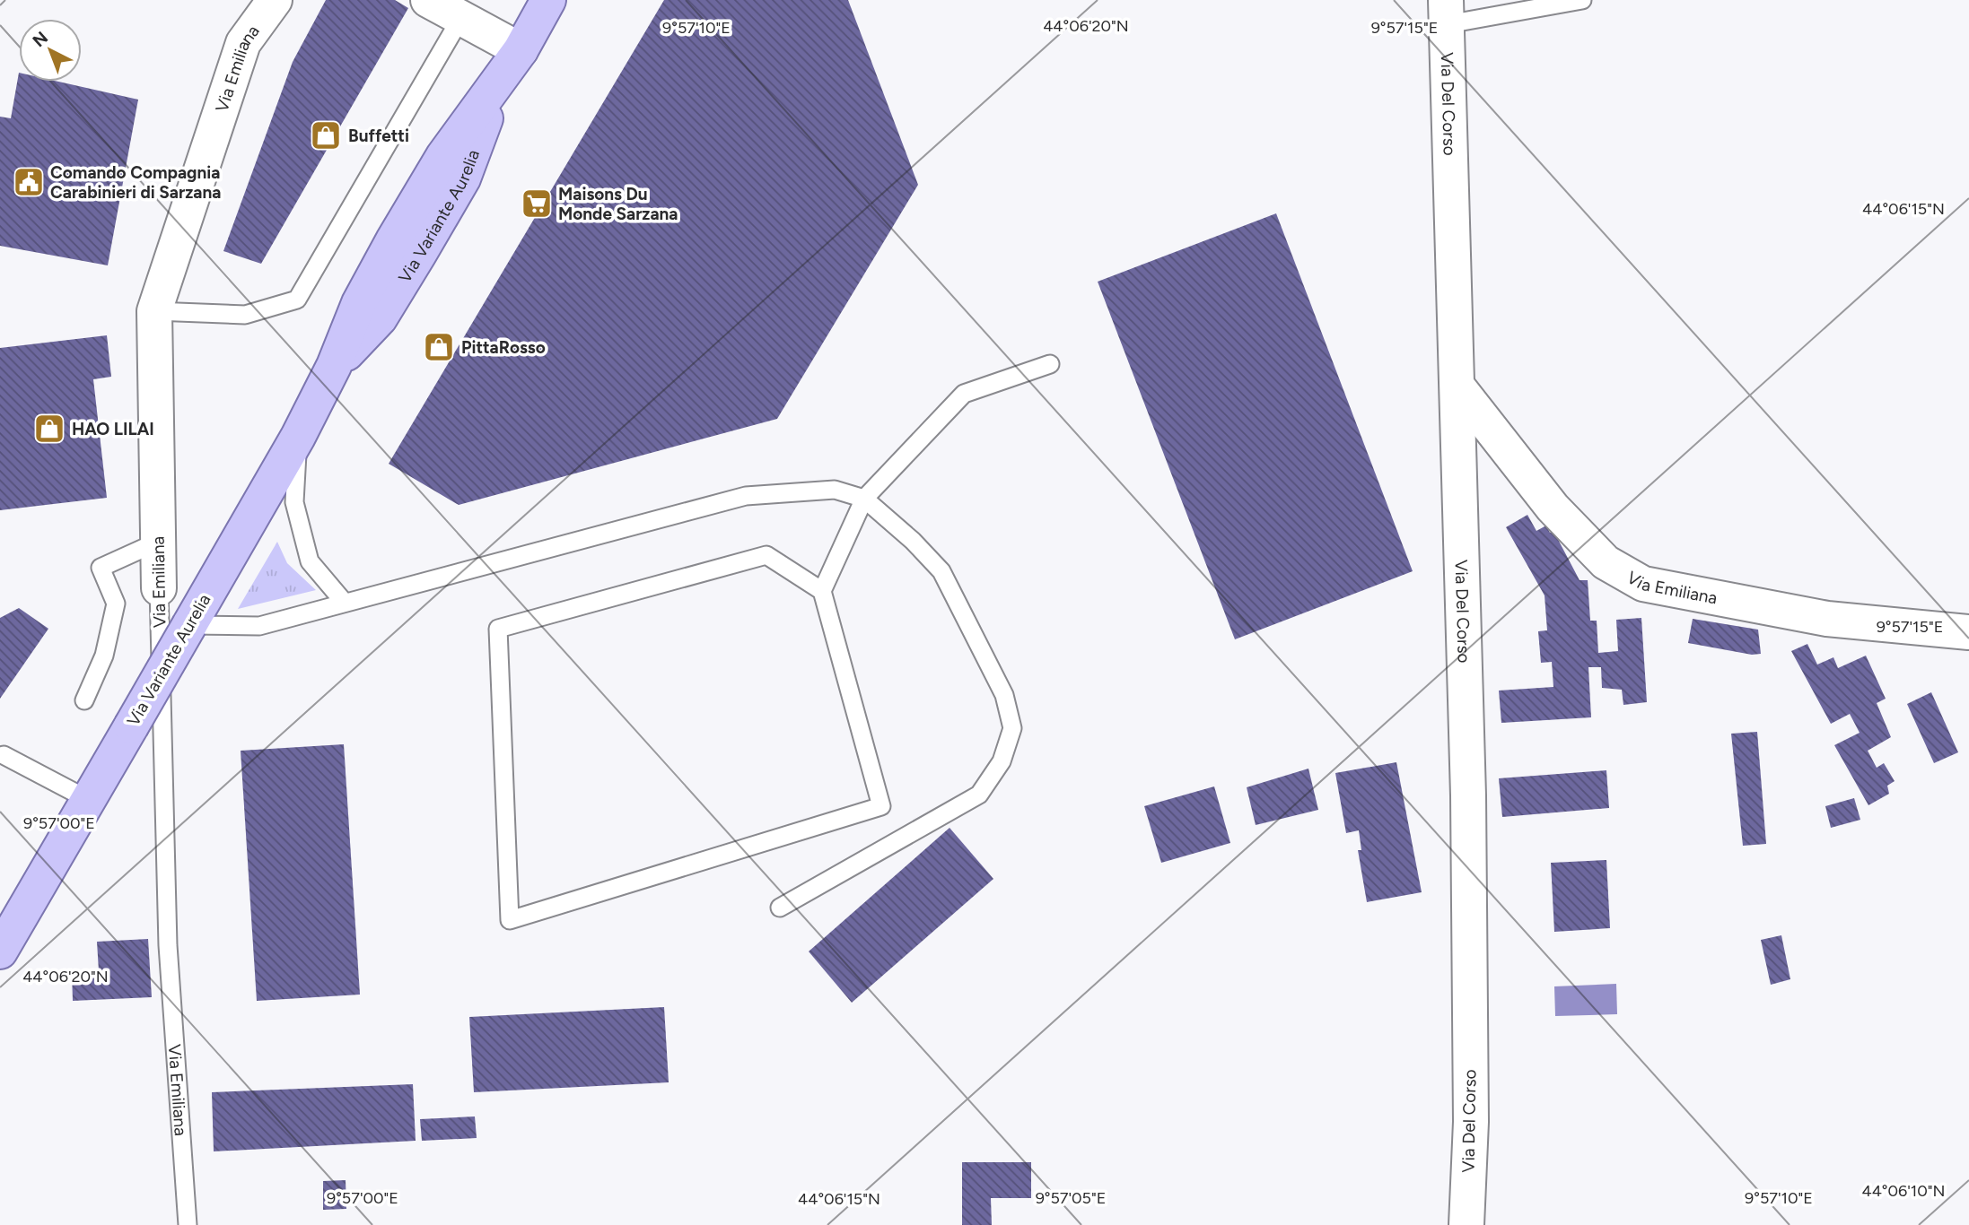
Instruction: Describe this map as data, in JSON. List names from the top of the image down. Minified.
{"streets":{"main road":["Via Variante Aurelia"],"street":["Via Emiliana","Via Del Corso"]},"crossings":[["Via Emiliana","Via Del Corso"]],"places":{"shop":["Buffetti","PittaRosso","HAO LILAI"],"public building":["Comando Compagnia Carabinieri di Sarzana"],"supermarket":["Maisons Du Monde Sarzana"]},"north":"top left","coordinates":["44°06'20\"N","9°57'10\"E","9°57'15\"E","44°06'15\"N","9°57'00\"E","44°06'10\"N","9°57'05\"E"]}
